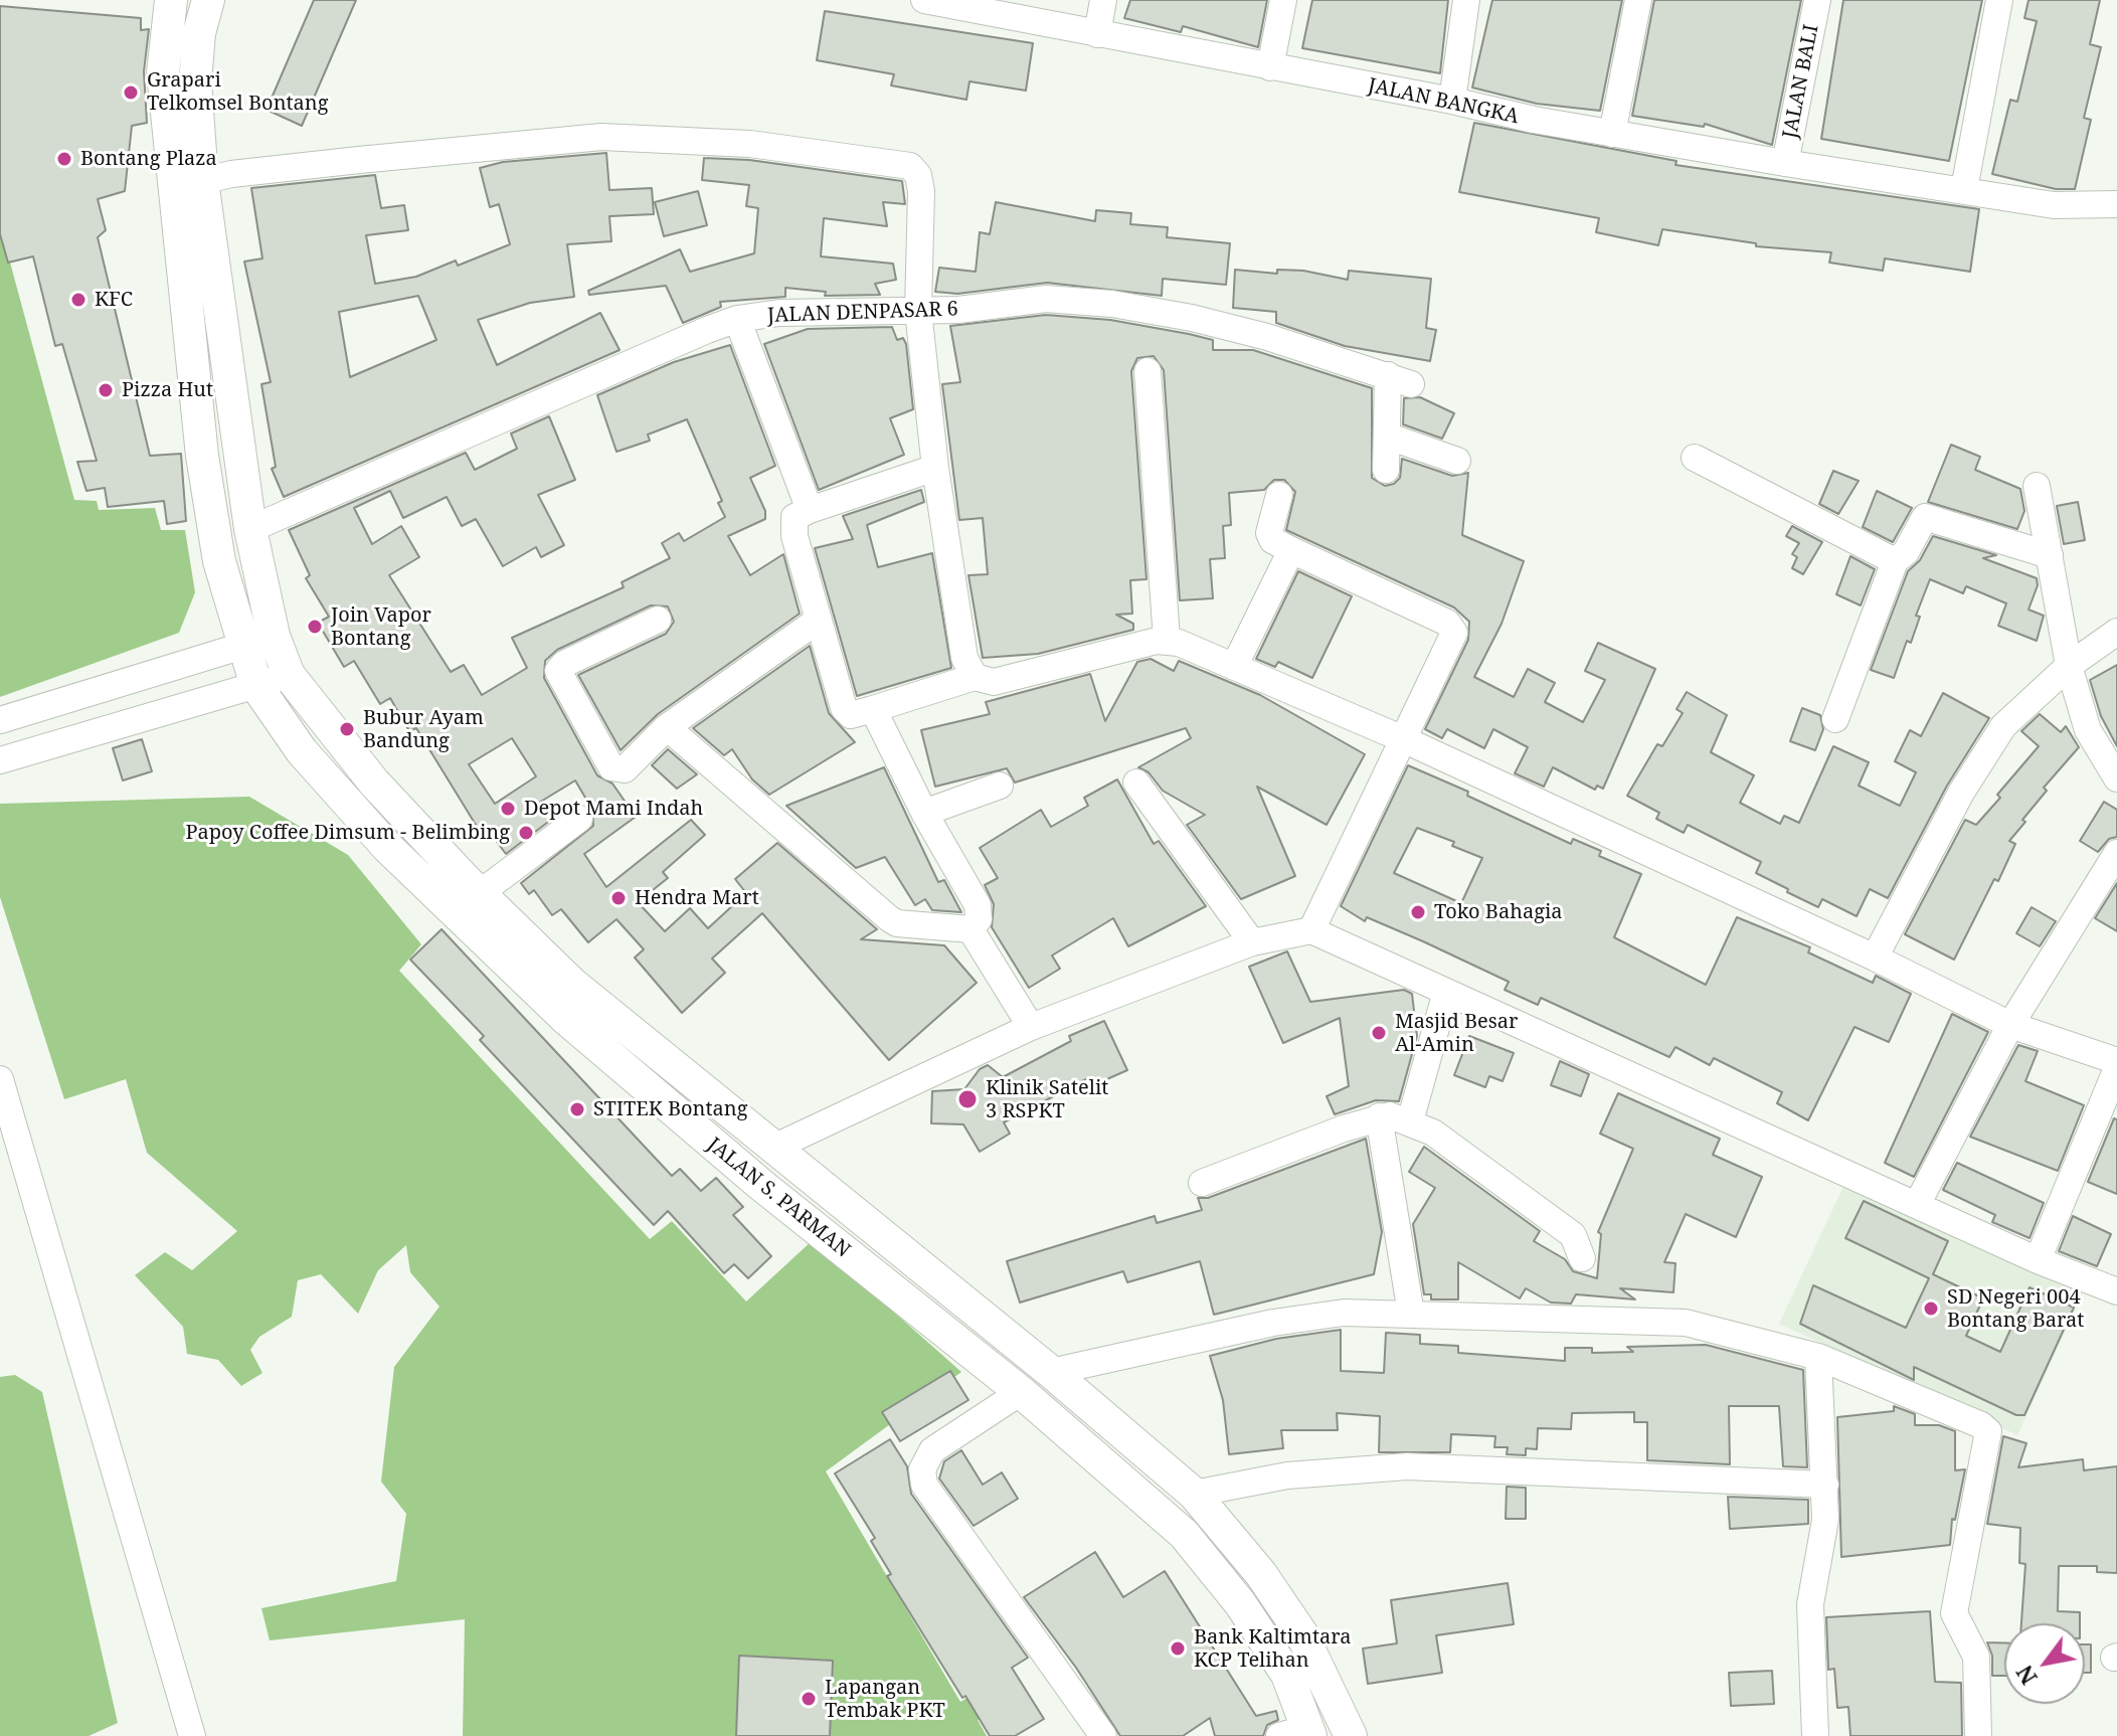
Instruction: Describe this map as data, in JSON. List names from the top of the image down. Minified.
{"streets":{"main road":["JALAN S. PARMAN"],"street":["JALAN BALI","JALAN BANGKA","JALAN DENPASAR 6"]},"crossings":[["JALAN BALI","JALAN BANGKA"],["JALAN DENPASAR 6","JALAN S. PARMAN"]],"places":["Grapari Telkomsel Bontang","Bontang Plaza","KFC","Pizza Hut","Join Vapor Bontang","Bubur Ayam Bandung","Depot Mami Indah","Papoy Coffee Dimsum - Belimbing","Hendra Mart","Toko Bahagia","Masjid Besar Al-Amin","Klinik Satelit 3 RSPKT","STITEK Bontang","SD Negeri 004 Bontang Barat","Bank Kaltimtara KCP Telihan","Lapangan Tembak PKT"],"north":"bottom left"}
